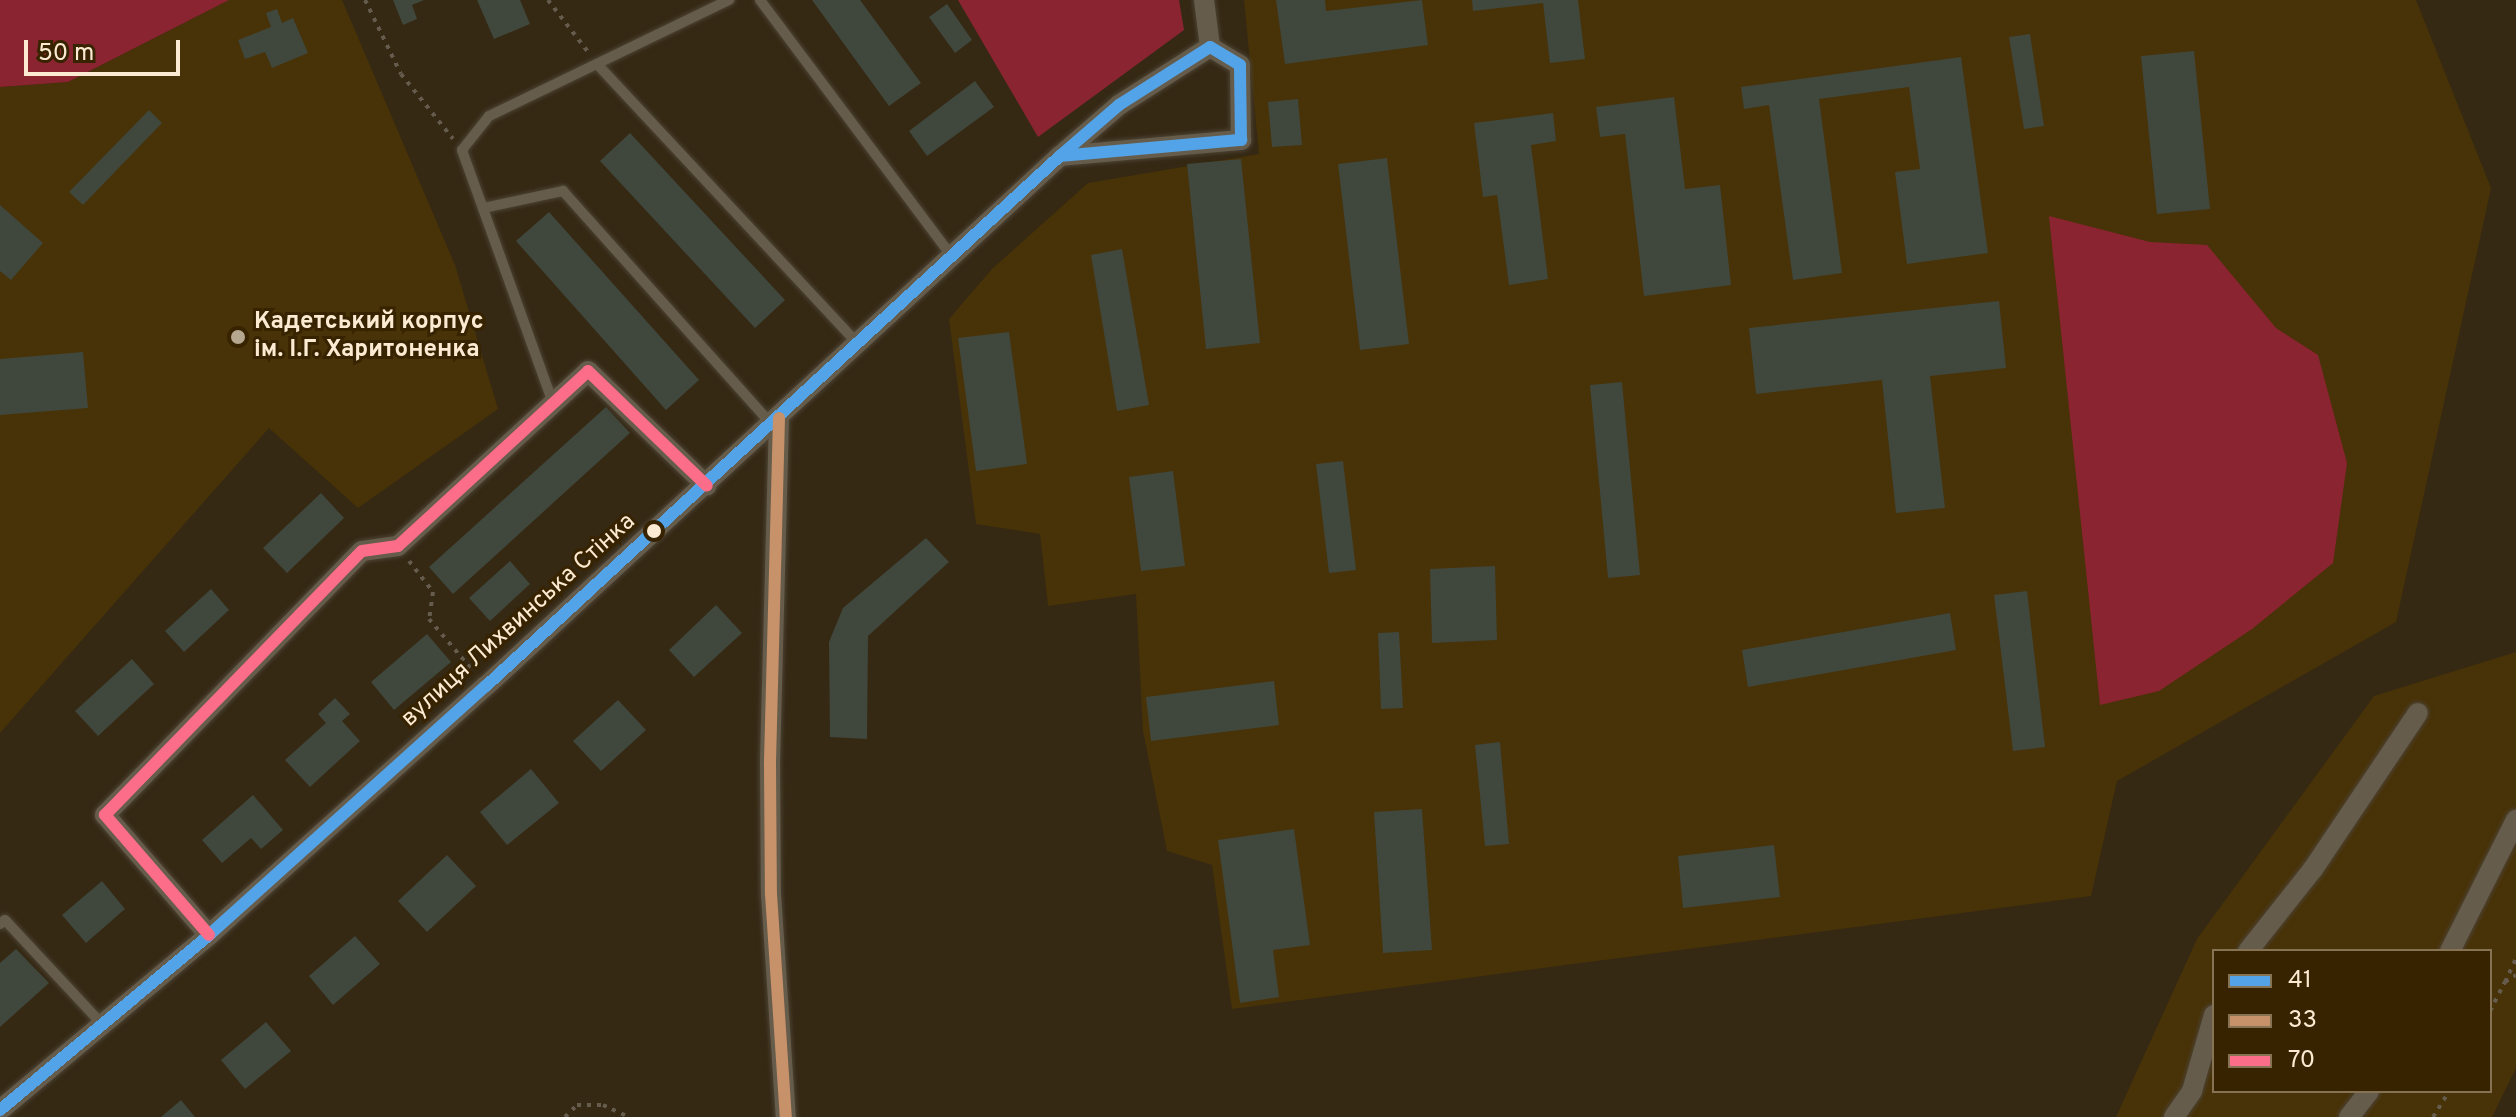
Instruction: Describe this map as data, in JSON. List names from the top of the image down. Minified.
{"streets":{"street":["вулиця Лихвинська Стінка"]},"places":["Кадетський корпус ім. І.Г. Харитоненка"],"lines":["transit line 41","transit line 70","transit line 33"],"legend":["41","33","70"],"scale_bar":"50 m"}
